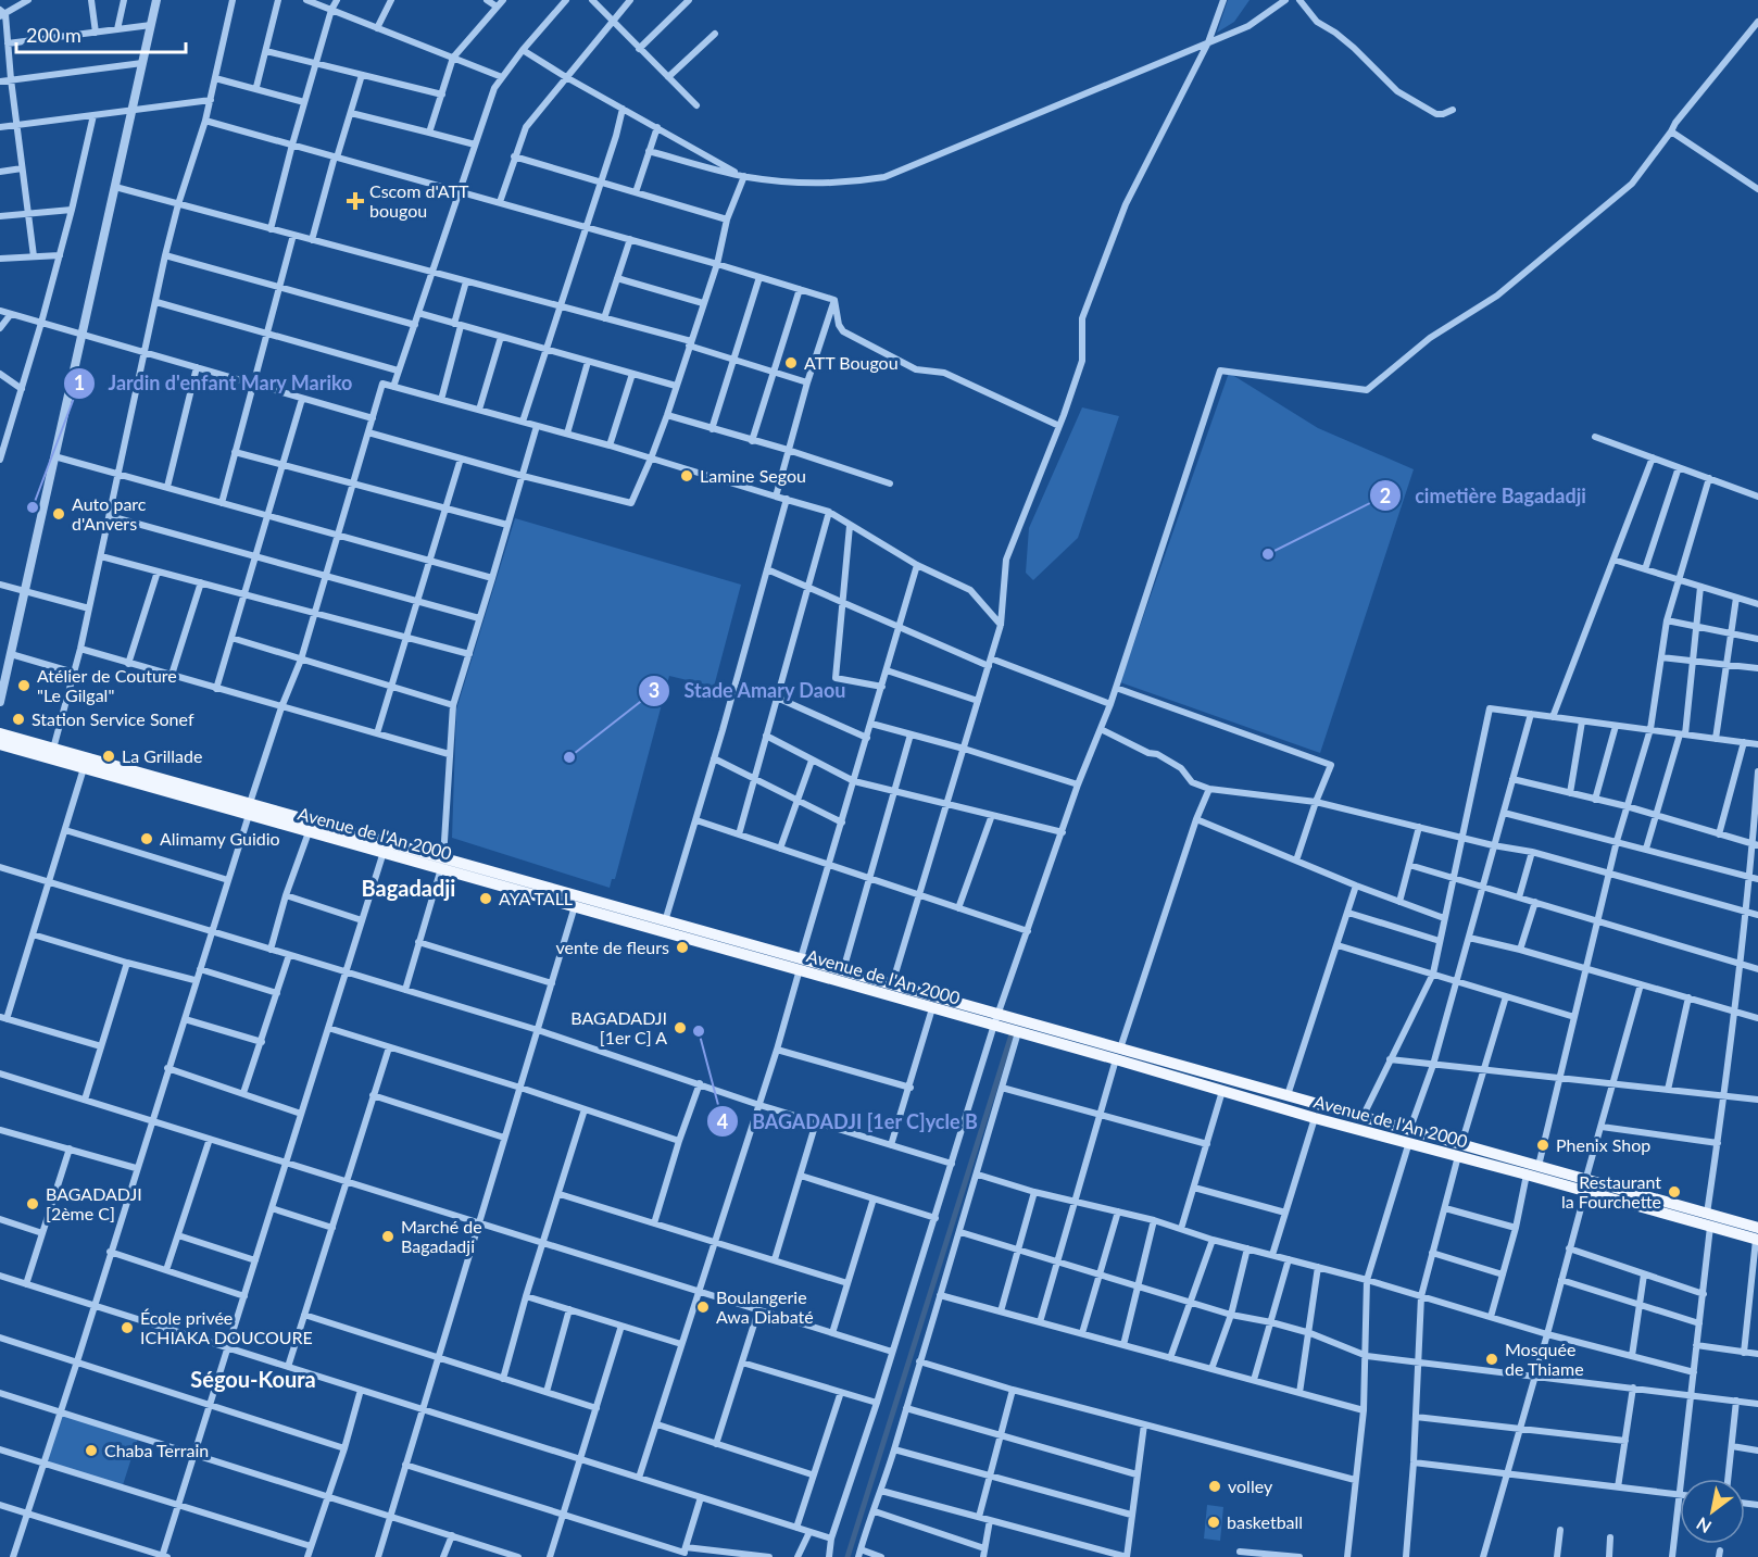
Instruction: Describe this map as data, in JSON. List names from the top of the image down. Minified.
{"streets":{"main road":["Avenue de l'An 2000"]},"districts":["Bagadadji","Ségou-Koura"],"places":{"health":["Cscom d'ATT bougou"],"other":["ATT Bougou","Lamine Segou","Jardin d'enfant Mary Mariko","Auto parc d'Anvers","cimetière Bagadadji","Atélier de Couture \"Le Gilgal\"","Station Service Sonef","La Grillade","Stade Amary Daou","Alimamy Guidio","AYA TALL","vente de fleurs","BAGADADJI [1er C] A","BAGADADJI [1er C]ycle B","Phenix Shop","Restaurant la Fourchette","BAGADADJI [2ème C]","Marché de Bagadadji","Boulangerie Awa Diabaté","École privée ICHIAKA DOUCOURE","Mosquée de Thiame","Chaba Terrain","volley","basketball"]},"scale_bar":"200 m","north":"bottom left"}
